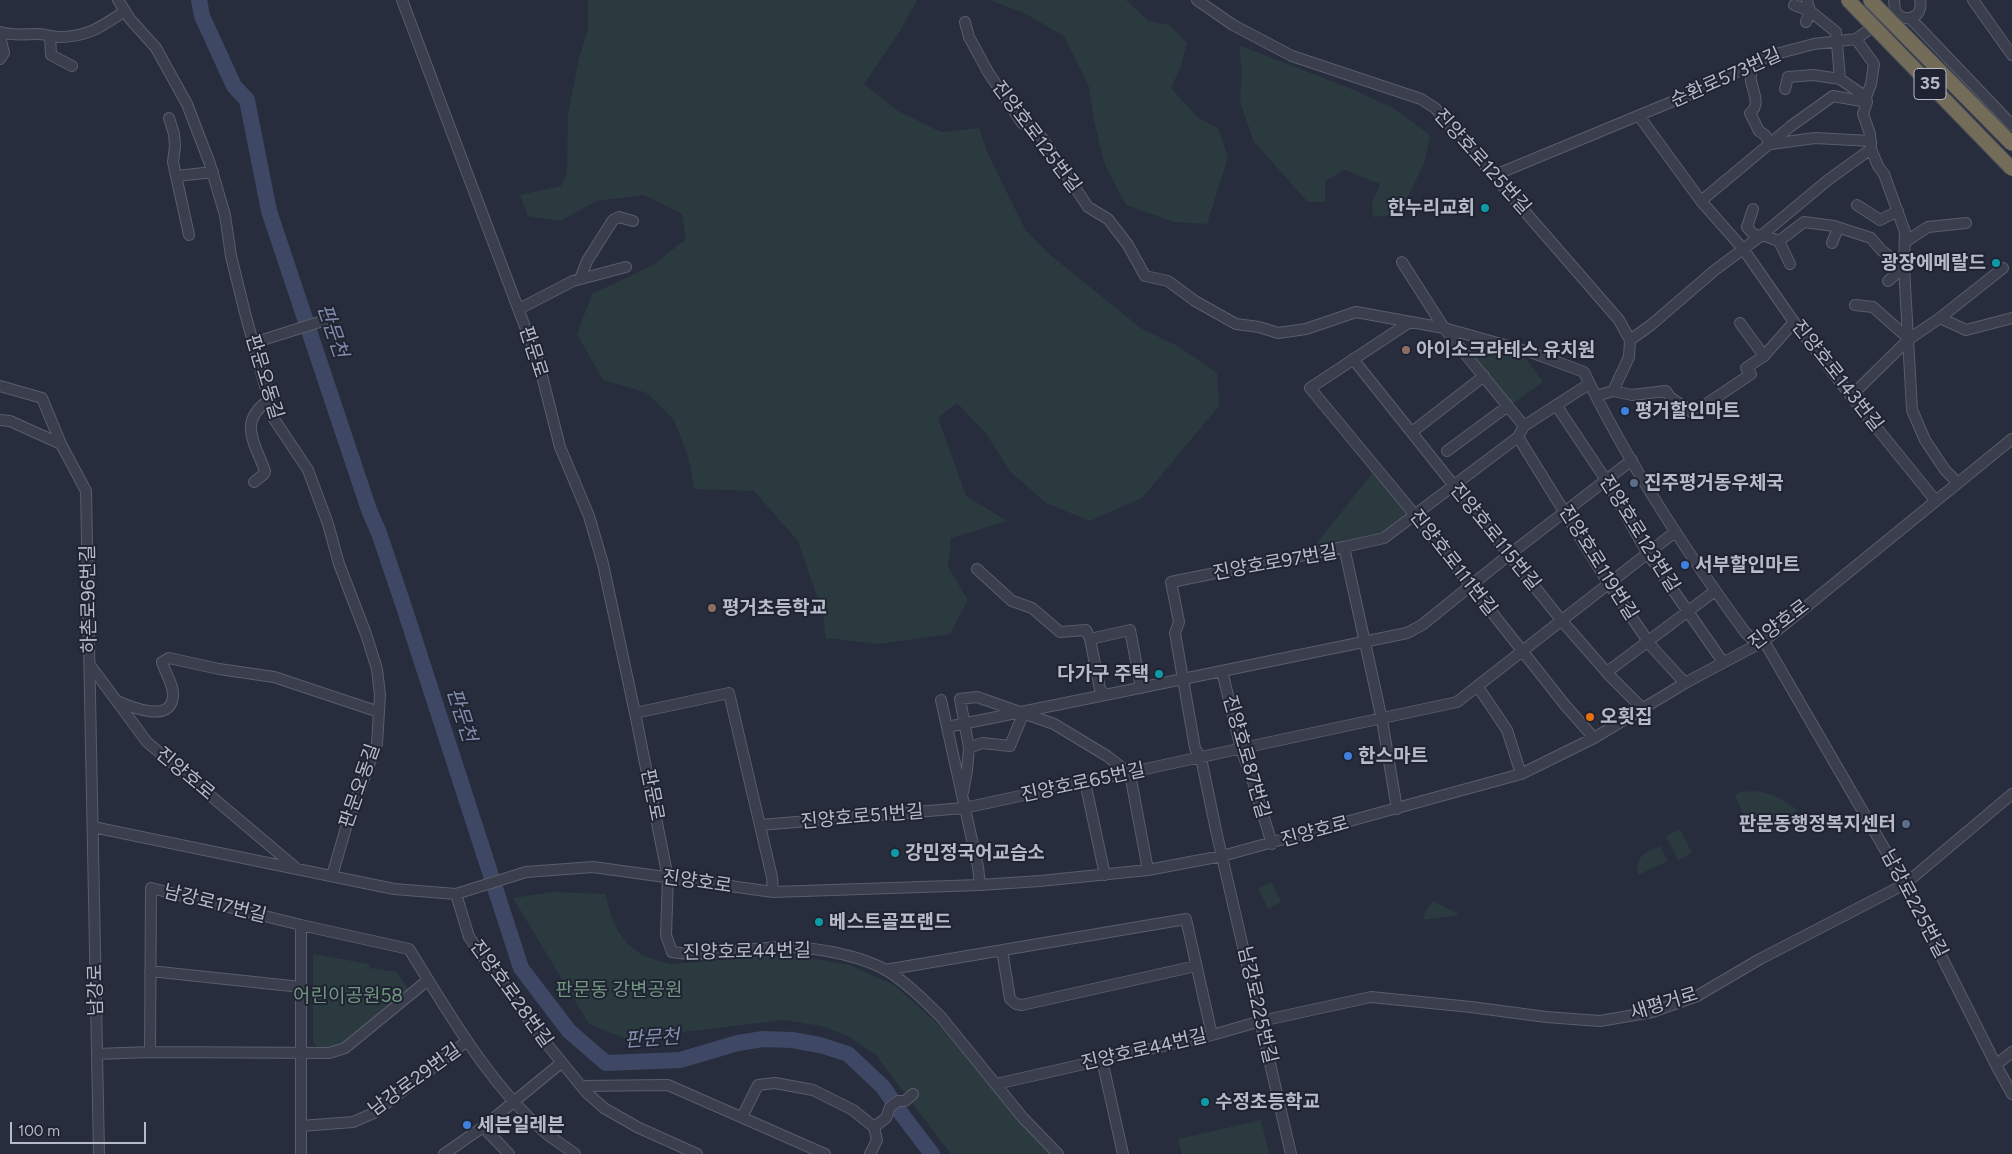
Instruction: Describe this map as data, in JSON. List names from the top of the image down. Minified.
{"streets":{"highway":["35"],"street":["순환로573번길","진양호로125번길","판문로","진양호로143번길","판문오동길","진양호로123번길","진양호로115번길","진양호로97번길","진양호로111번길","진양호로119번길","하촌로96번길","진양호로","진양호로87번길","진양호로65번길","진양호로51번길","남강로17번길","남강로225번길","진양호로44번길","남강로","진양호로28번길","새평거로","남강로29번길"]},"crossings":[["순환로573번길","진양호로125번길"],["순환로573번길","진양호로143번길"],["진양호로125번길","진양호로"],["진양호로125번길","남강로225번길"],["판문로","진양호로"],["판문로","진양호로44번길"],["진양호로143번길","진양호로"],["판문오동길","진양호로"],["진양호로123번길","진양호로"],["진양호로115번길","진양호로111번길"],["진양호로115번길","진양호로"],["진양호로97번길","진양호로"],["진양호로97번길","남강로225번길"],["진양호로111번길","진양호로"],["진양호로119번길","진양호로"],["하촌로96번길","진양호로"],["하촌로96번길","남강로"],["진양호로","진양호로87번길"],["진양호로","남강로225번길"],["진양호로","진양호로44번길"],["진양호로","남강로"],["진양호로","진양호로28번길"],["진양호로87번길","진양호로65번길"],["진양호로65번길","진양호로51번길"],["진양호로65번길","남강로225번길"],["남강로17번길","남강로29번길"],["남강로225번길","진양호로44번길"],["남강로225번길","새평거로"],["진양호로44번길","새평거로"]],"water":["판문천"],"parks":["판문동 강변공원","어린이공원58"],"places":["한누리교회","광장에메랄드","아이소크라테스 유치원","평거할인마트","진주평거동우체국","서부할인마트","평거초등학교","다가구 주택","오횟집","한스마트","판문동행정복지센터","강민정국어교습소","베스트골프랜드","수정초등학교","세븐일레븐"],"scale_bar":"100 m"}
